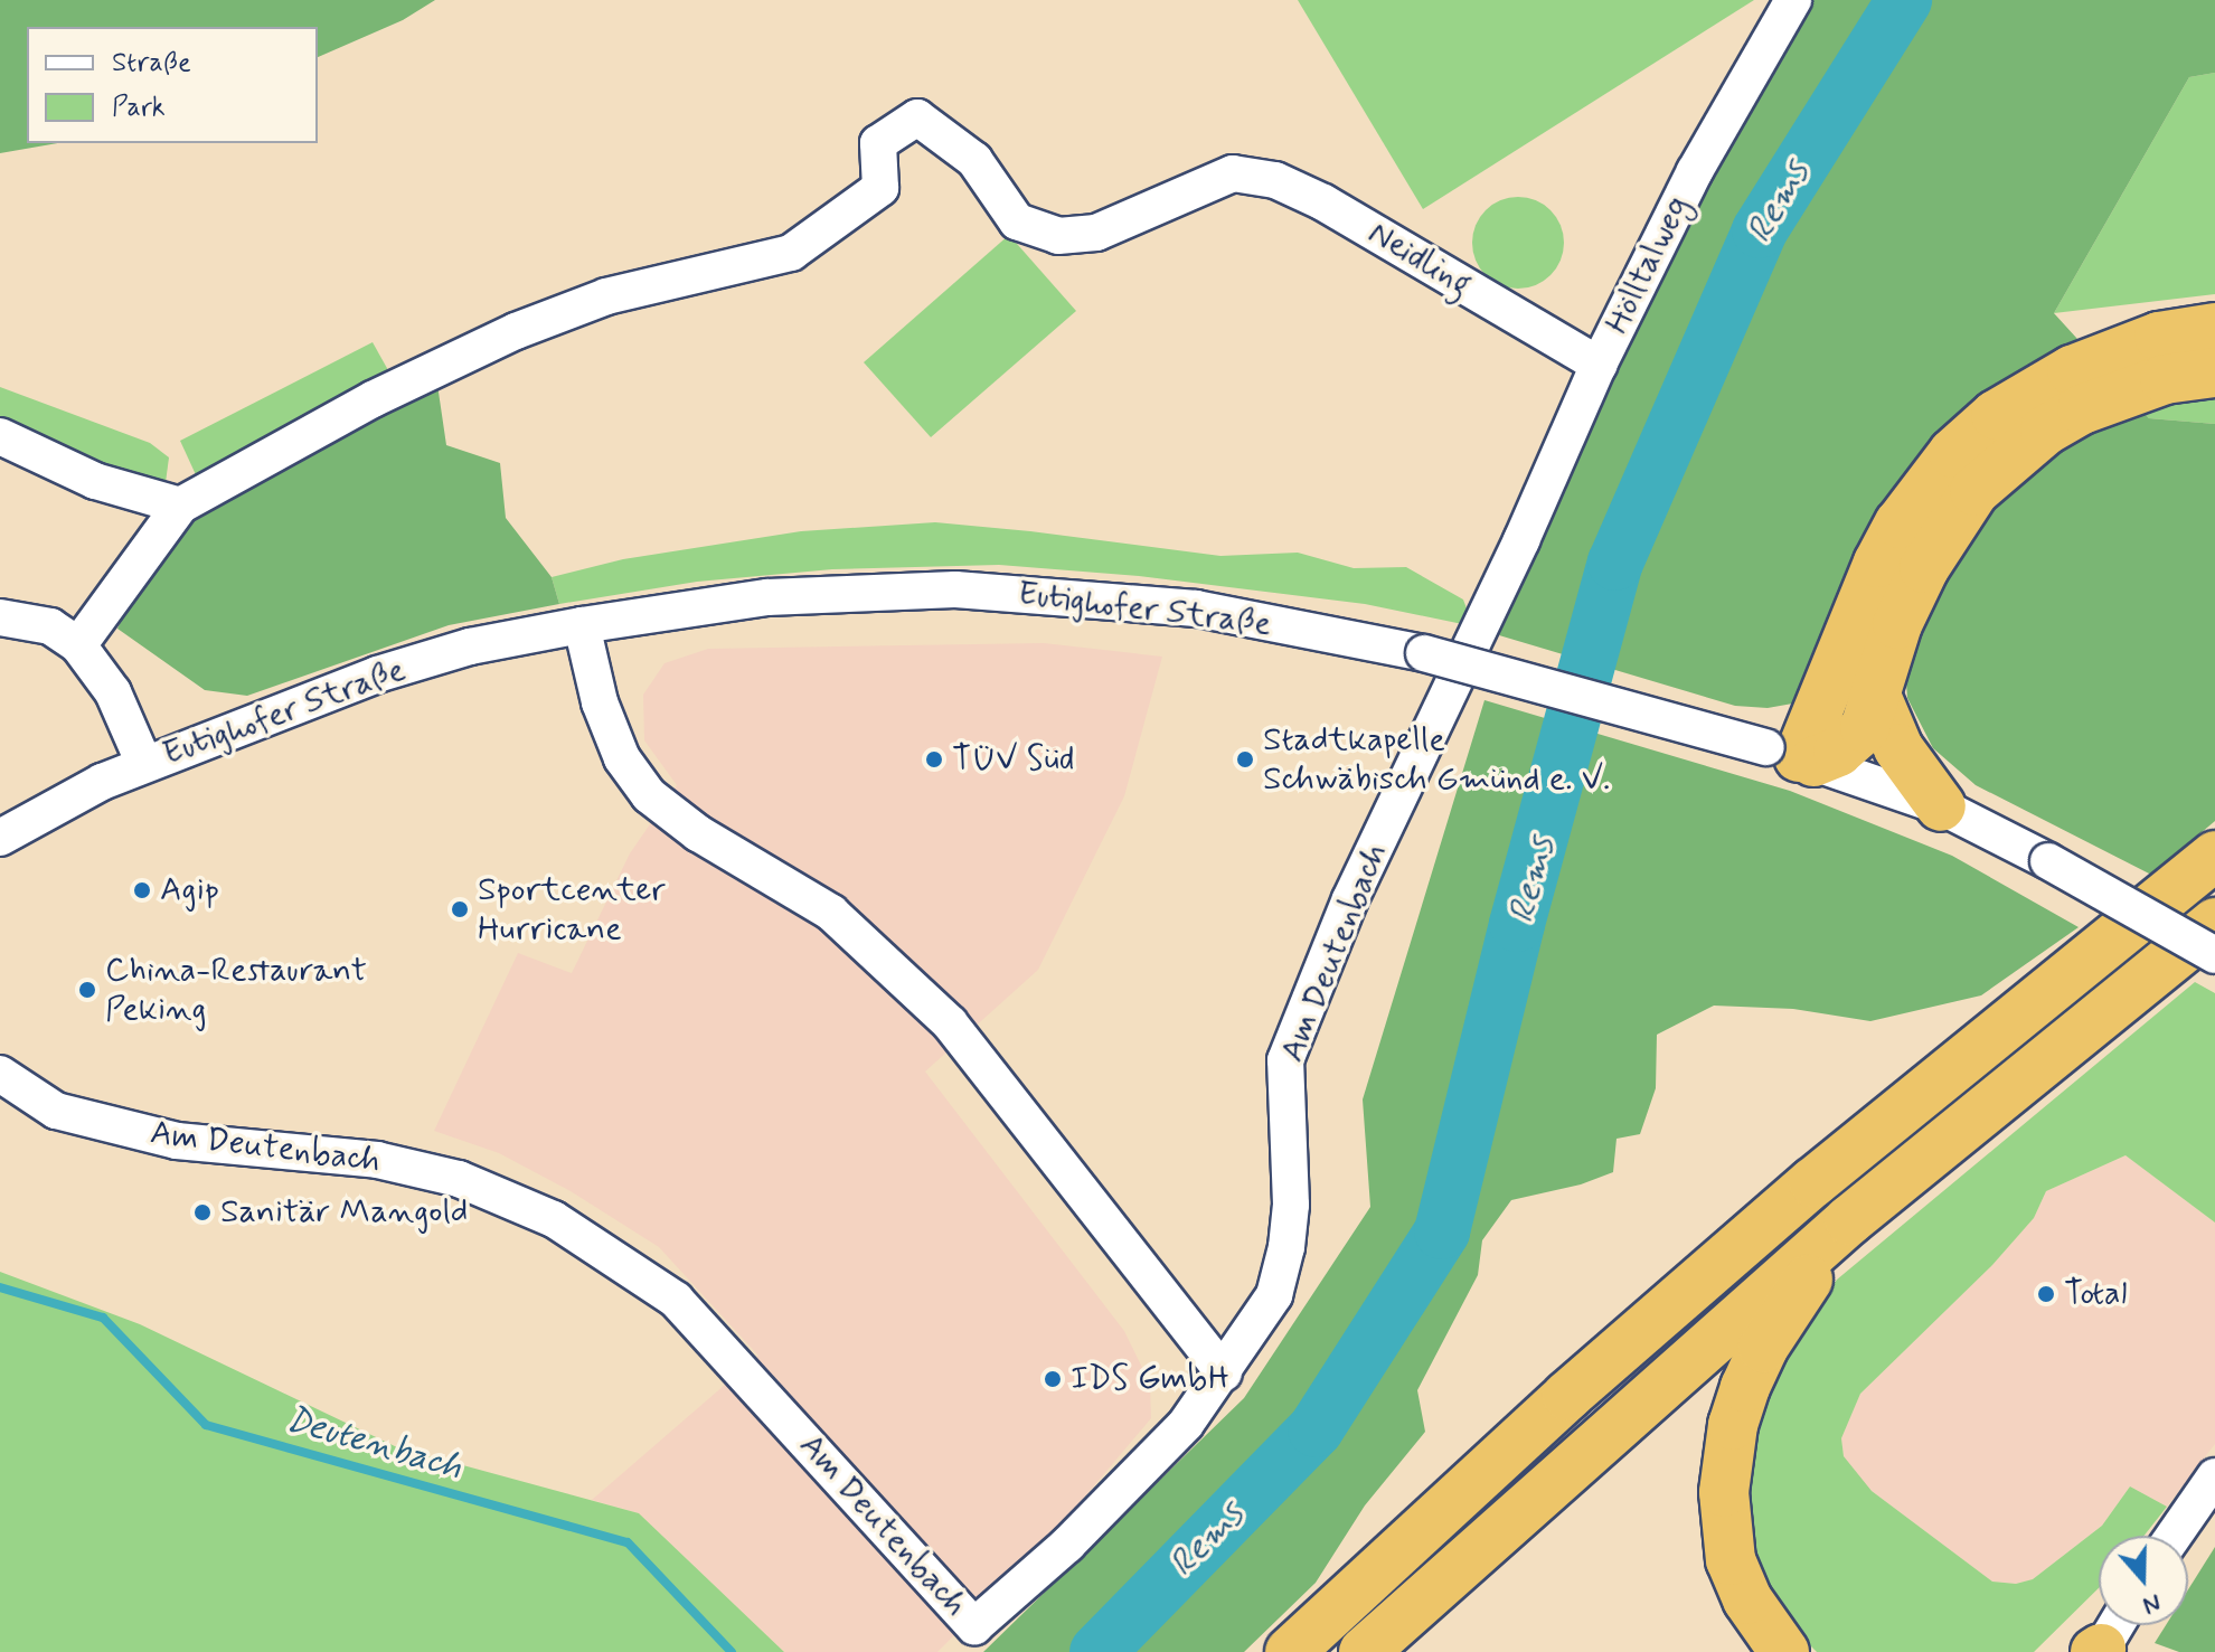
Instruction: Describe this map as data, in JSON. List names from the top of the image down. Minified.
{"streets":{"street":["Neidling","Hölltalweg","Eutighofer Straße","Am Deutenbach"]},"crossings":[["Neidling","Hölltalweg"],["Hölltalweg","Am Deutenbach"]],"water":["Rems","Deutenbach"],"places":["TÜV Süd","Stadtkapelle Schwäbisch Gmünd e. V.","Agip","Sportcenter Hurricane","China-Restaurant Peking","Sanitär Mangold","Total","IDS GmbH"],"legend":["Straße","Park"],"north":"bottom"}
